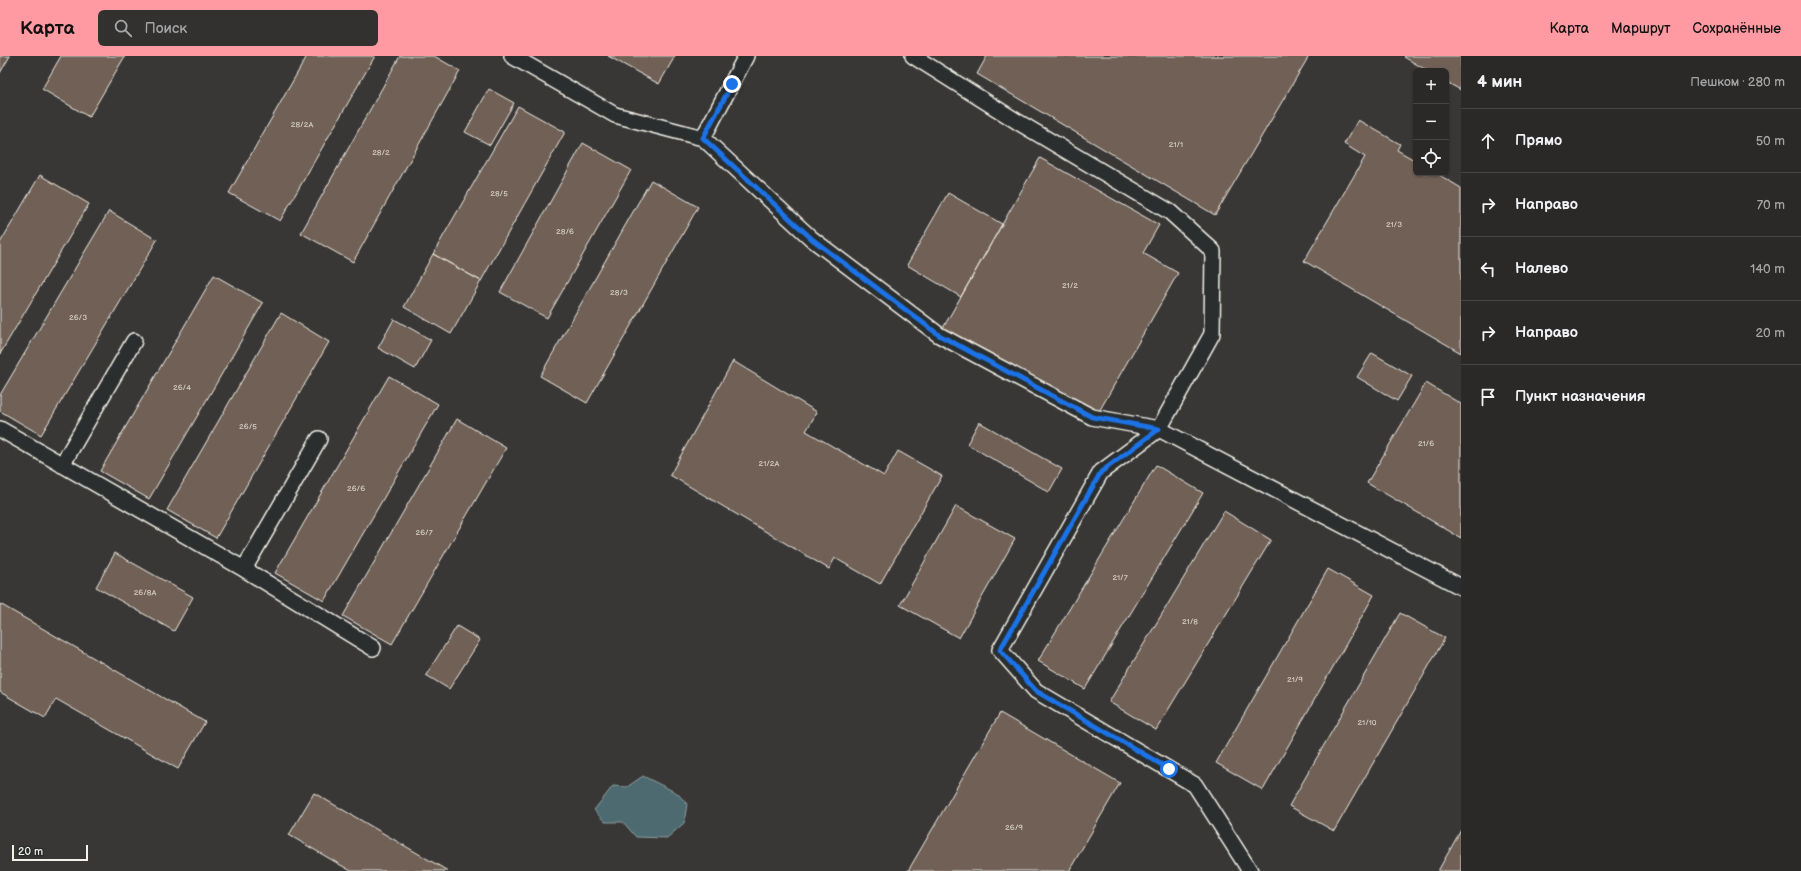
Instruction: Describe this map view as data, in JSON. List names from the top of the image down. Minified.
{"house_numbers":["28/2А","21/1","28/2","28/5","21/3","28/6","21/2","28/3","26/3","26/4","26/5","21/6","21/2А","26/6","26/7","21/7","26/8А","21/8","21/9","21/10","26/9"],"scale_bar":"20 m","page":{"header":"Карта","search":"Поиск","nav":["Карта","Маршрут","Сохранённые"],"heading":["4 мин","Пешком · 280 m"],"map_buttons":["+","−"],"list":[["Прямо","50 m"],["Направо","70 m"],["Налево","140 m"],["Направо","20 m"],"Пункт назначения"],"scale":"20 m"}}
